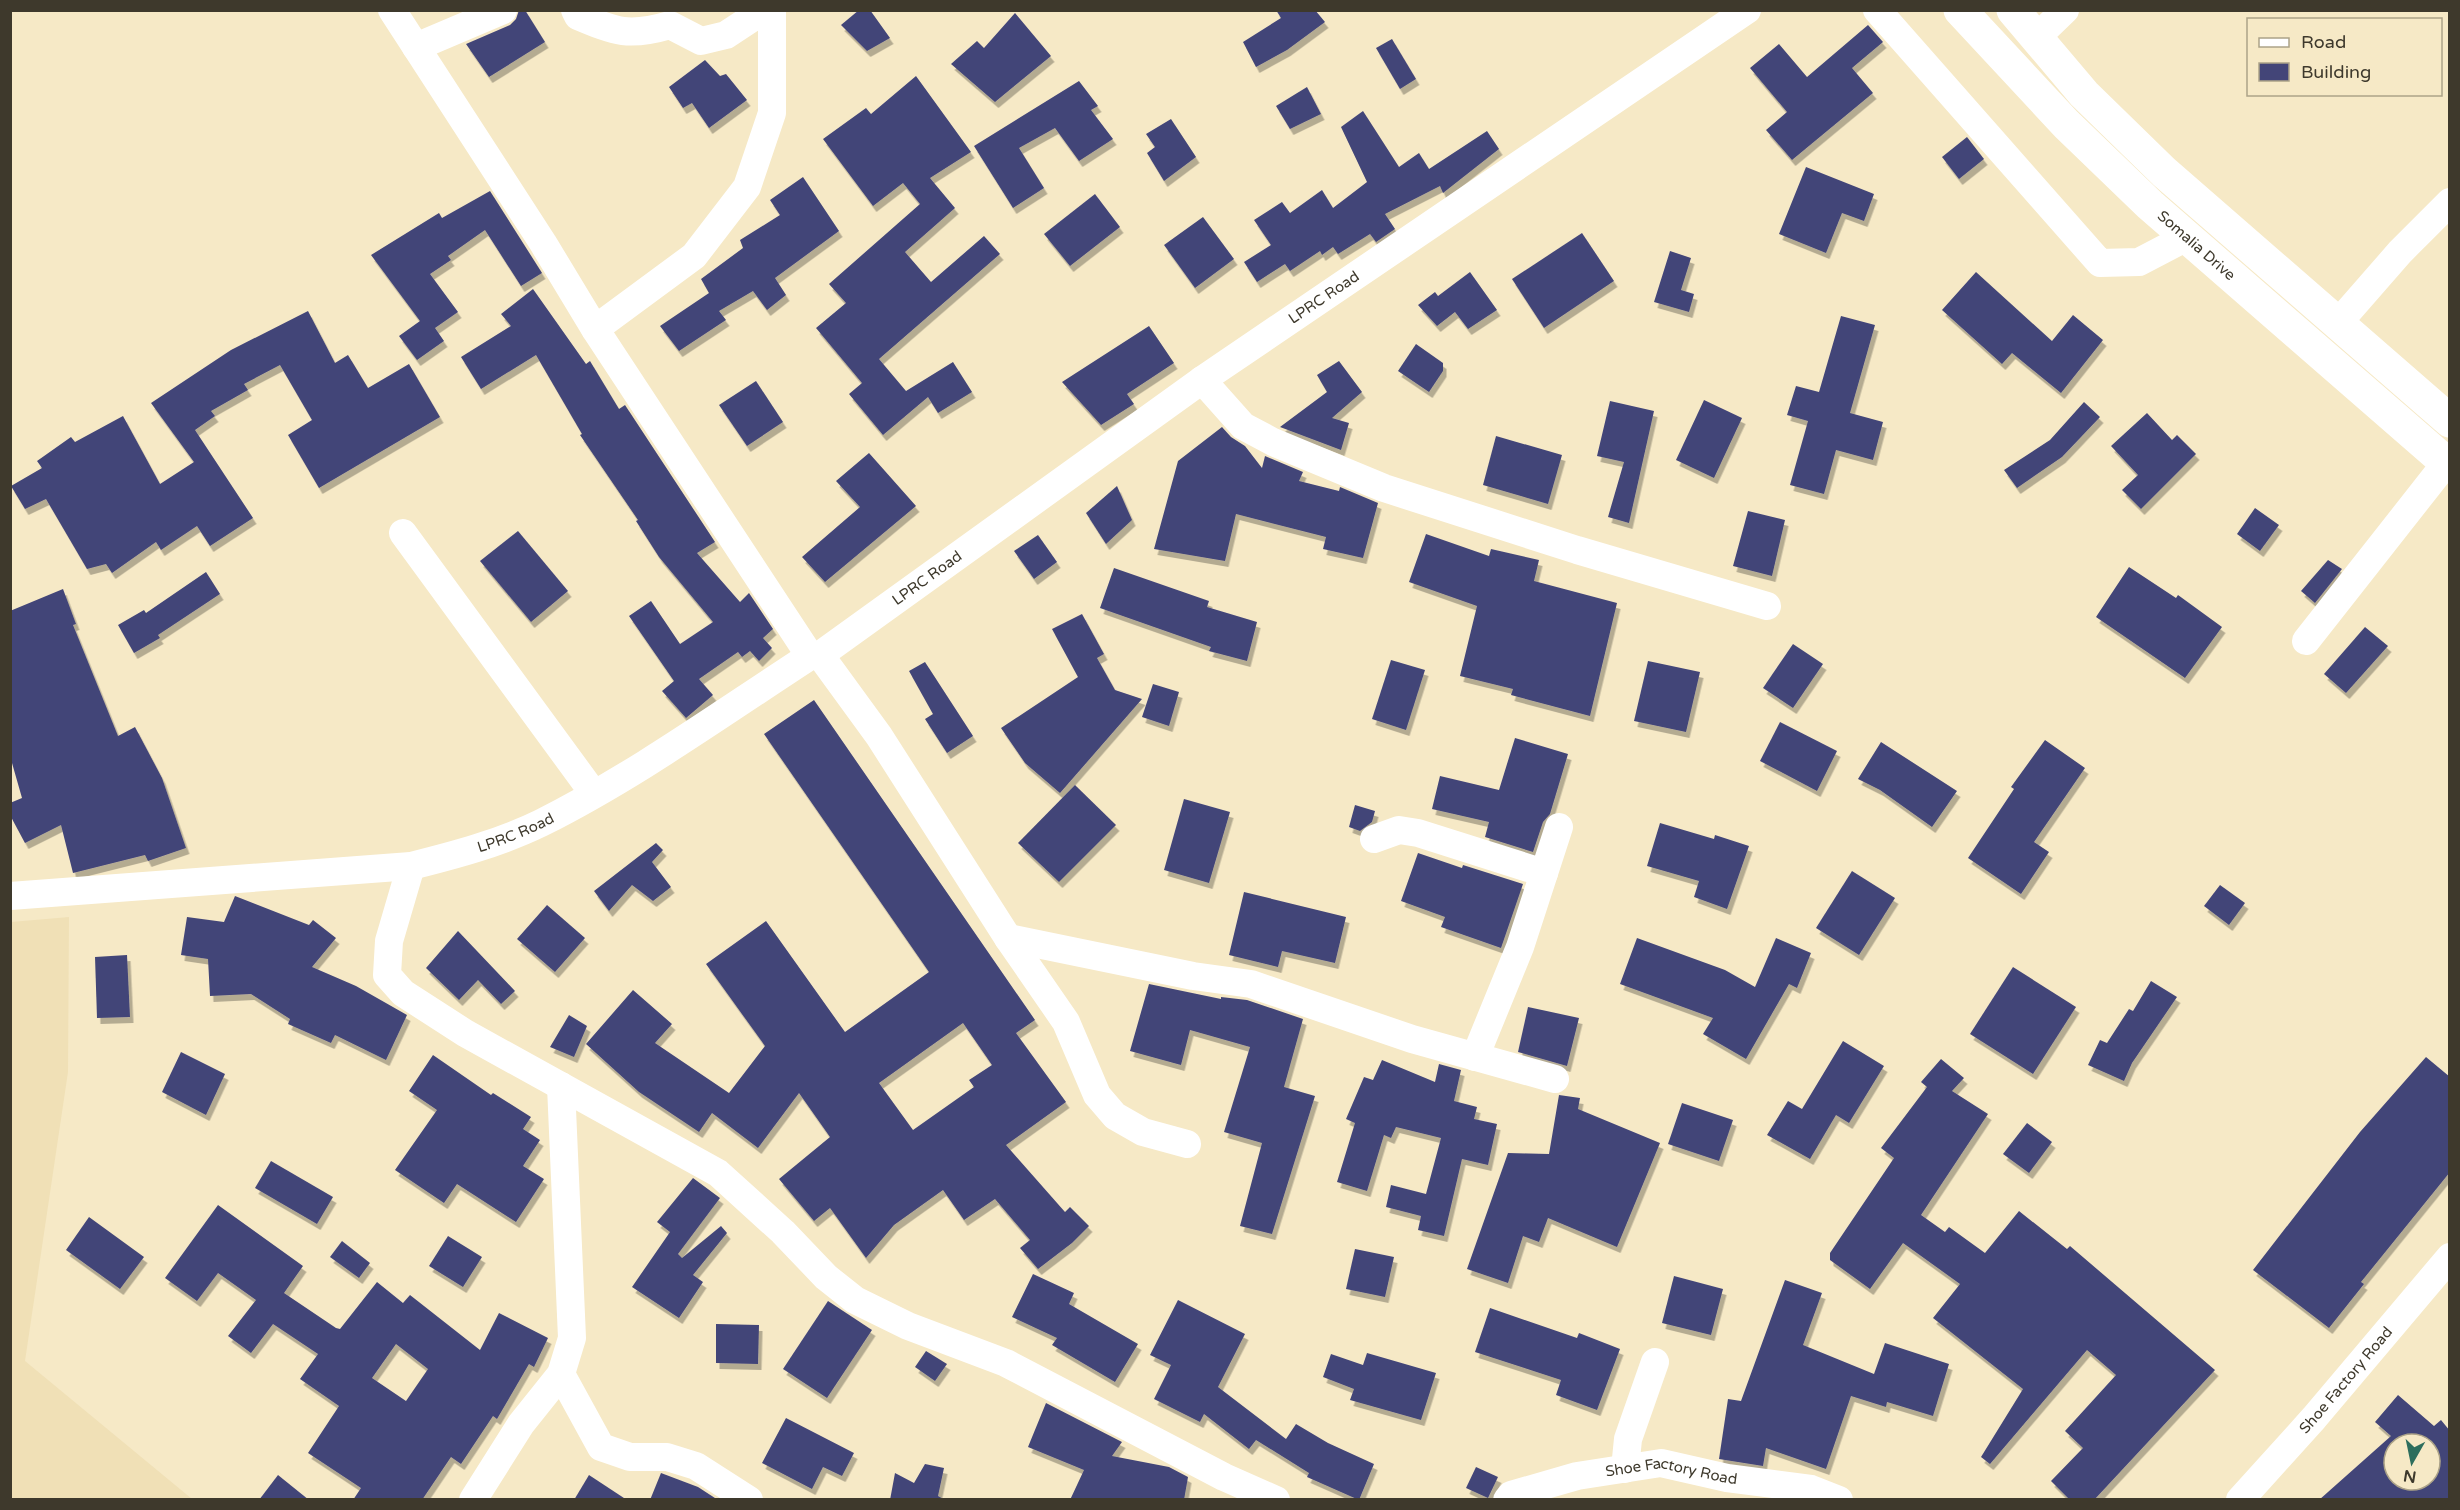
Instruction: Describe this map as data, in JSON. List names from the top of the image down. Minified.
{"streets":{"main road":["Somalia Drive"],"street":["LPRC Road","Shoe Factory Road"]},"legend":["Road","Building"],"north":"bottom"}
